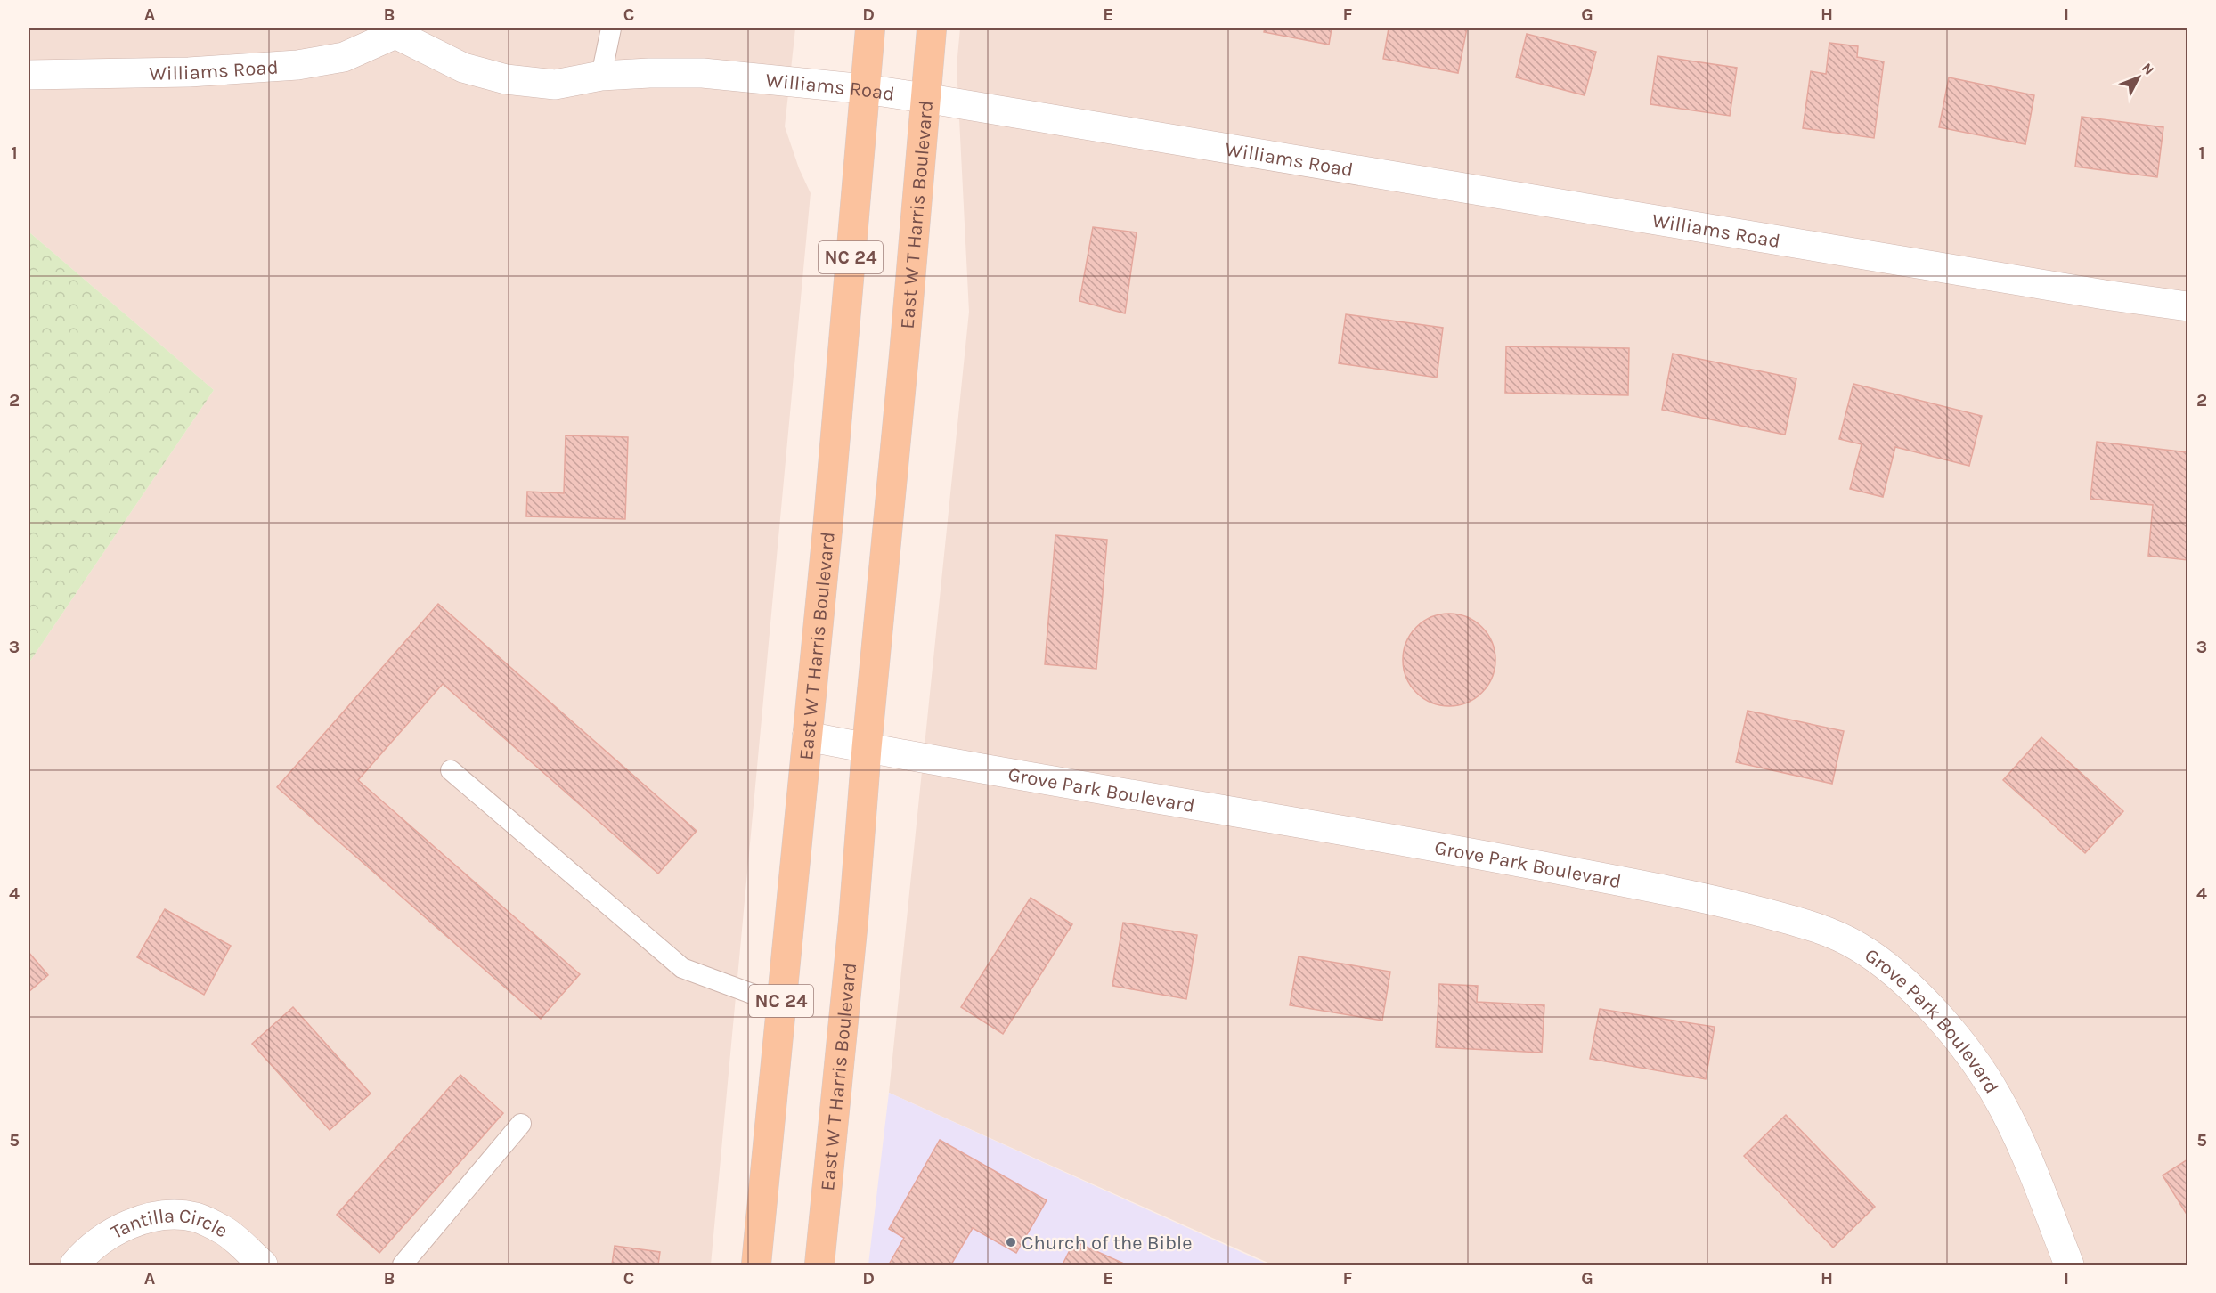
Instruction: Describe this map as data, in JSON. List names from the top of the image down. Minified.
{"streets":{"main road":["East W T Harris Boulevard","NC 24"],"street":["Williams Road","Grove Park Boulevard","Tantilla Circle"]},"crossings":[["Williams Road","East W T Harris Boulevard"],["East W T Harris Boulevard","Grove Park Boulevard"]],"places":["Church of the Bible"],"north":"top right","grid":{"columns":["A","B","C","D","E","F","G","H","I"],"rows":["1","2","3","4","5"]}}
